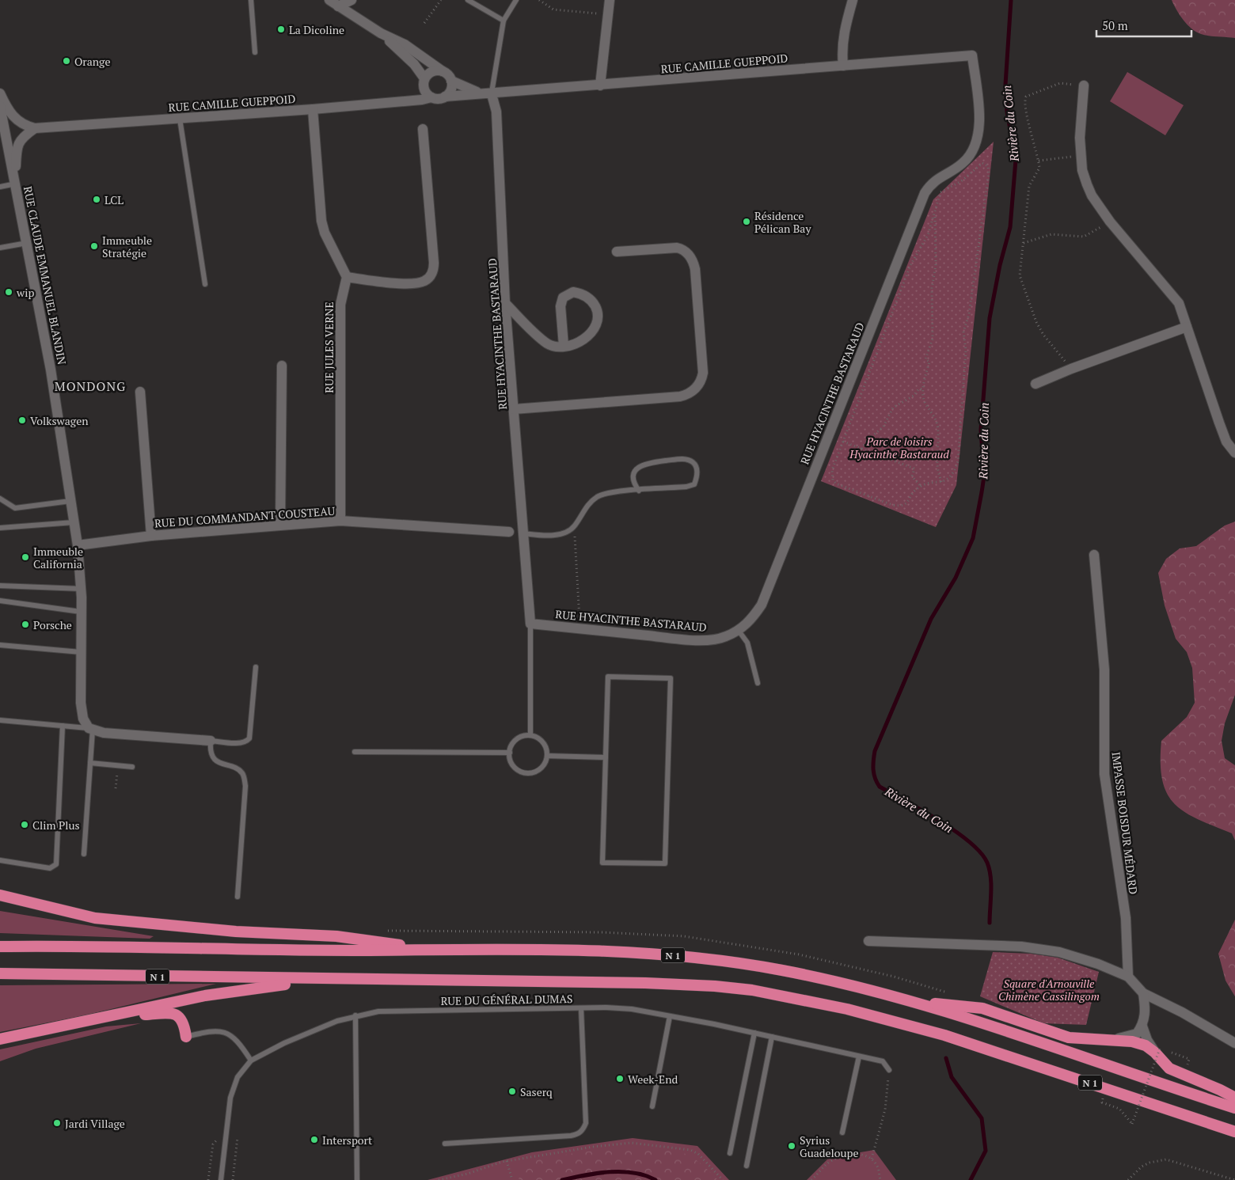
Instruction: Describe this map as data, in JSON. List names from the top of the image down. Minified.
{"streets":{"highway":["N 1"],"street":["RUE CAMILLE GUEPPOID","RUE CLAUDE EMMANUEL BLANDIN","RUE HYACINTHE BASTARAUD","RUE JULES VERNE","RUE DU COMMANDANT COUSTEAU","IMPASSE BOISDUR MÉDARD"],"lane":["RUE DU GÉNÉRAL DUMAS"]},"crossings":[["RUE CAMILLE GUEPPOID","RUE HYACINTHE BASTARAUD"],["RUE CLAUDE EMMANUEL BLANDIN","RUE DU COMMANDANT COUSTEAU"],["RUE JULES VERNE","RUE DU COMMANDANT COUSTEAU"]],"districts":["MONDONG"],"water":["Rivière du Coin"],"parks":["Parc de loisirs Hyacinthe Bastaraud","Square d'Arnouville Chimène Cassilingom"],"places":["La Dicoline","Orange","LCL","Résidence Pélican Bay","Immeuble Stratégie","wip","Volkswagen","Immeuble California","Porsche","Clim Plus","Week-End","Saserq","Jardi Village","Intersport","Syrius Guadeloupe"],"scale_bar":"50 m"}
